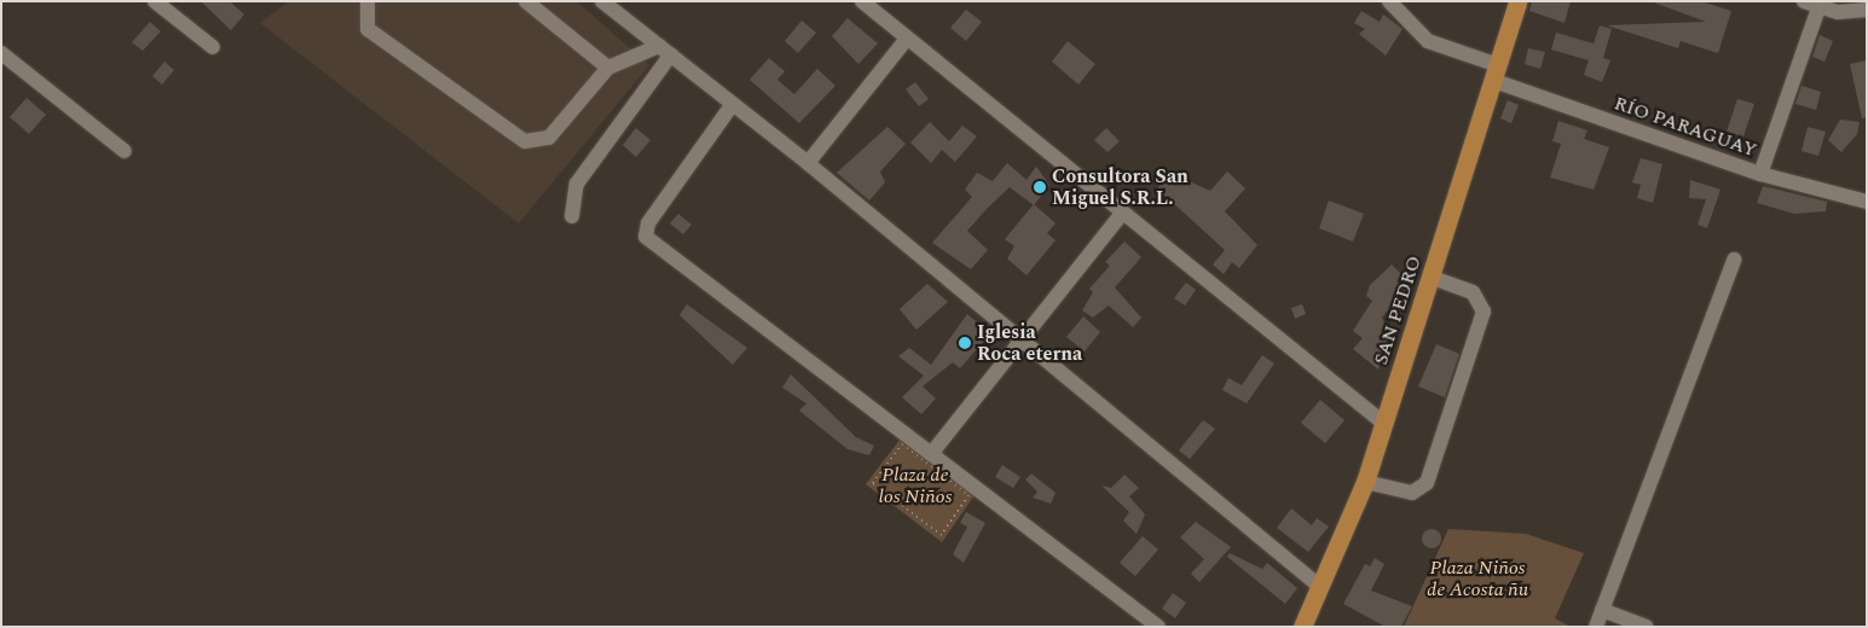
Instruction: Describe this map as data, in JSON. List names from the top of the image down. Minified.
{"streets":{"main road":["SAN PEDRO"],"street":["RÍO PARAGUAY"]},"crossings":[["RÍO PARAGUAY","SAN PEDRO"]],"parks":["Plaza de los Niños","Plaza Niños de Acosta ñu"],"places":["Consultora San Miguel S.R.L.","Iglesia Roca eterna"]}
